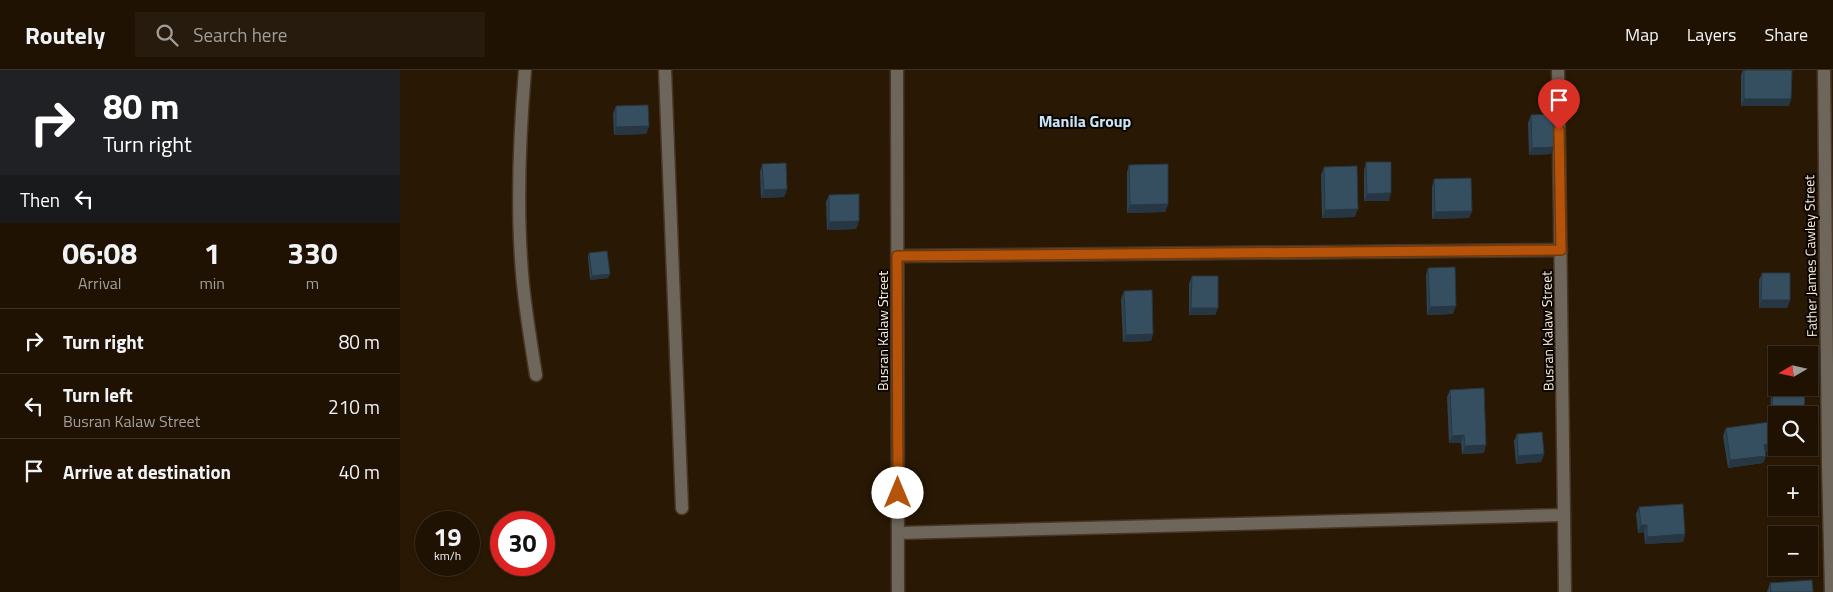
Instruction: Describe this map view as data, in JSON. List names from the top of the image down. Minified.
{"streets":{"street":["Father James Cawley Street","Busran Kalaw Street"]},"districts":["Manila Group"],"north":"left","page":{"header":"Routely","search":"Search here","nav":["Map","Layers","Share"],"turn":["80 m","Turn right"],"then":"Then","eta":["06:08","Arrival","1","min","330","m"],"list":[{"name":"Turn right","value":"80 m"},{"name":"Turn left","note":"Busran Kalaw Street","value":"210 m"},{"name":"Arrive at destination","value":"40 m"}],"map_buttons":["+","−"],"speed":"19 km/h","limit":"30"}}
